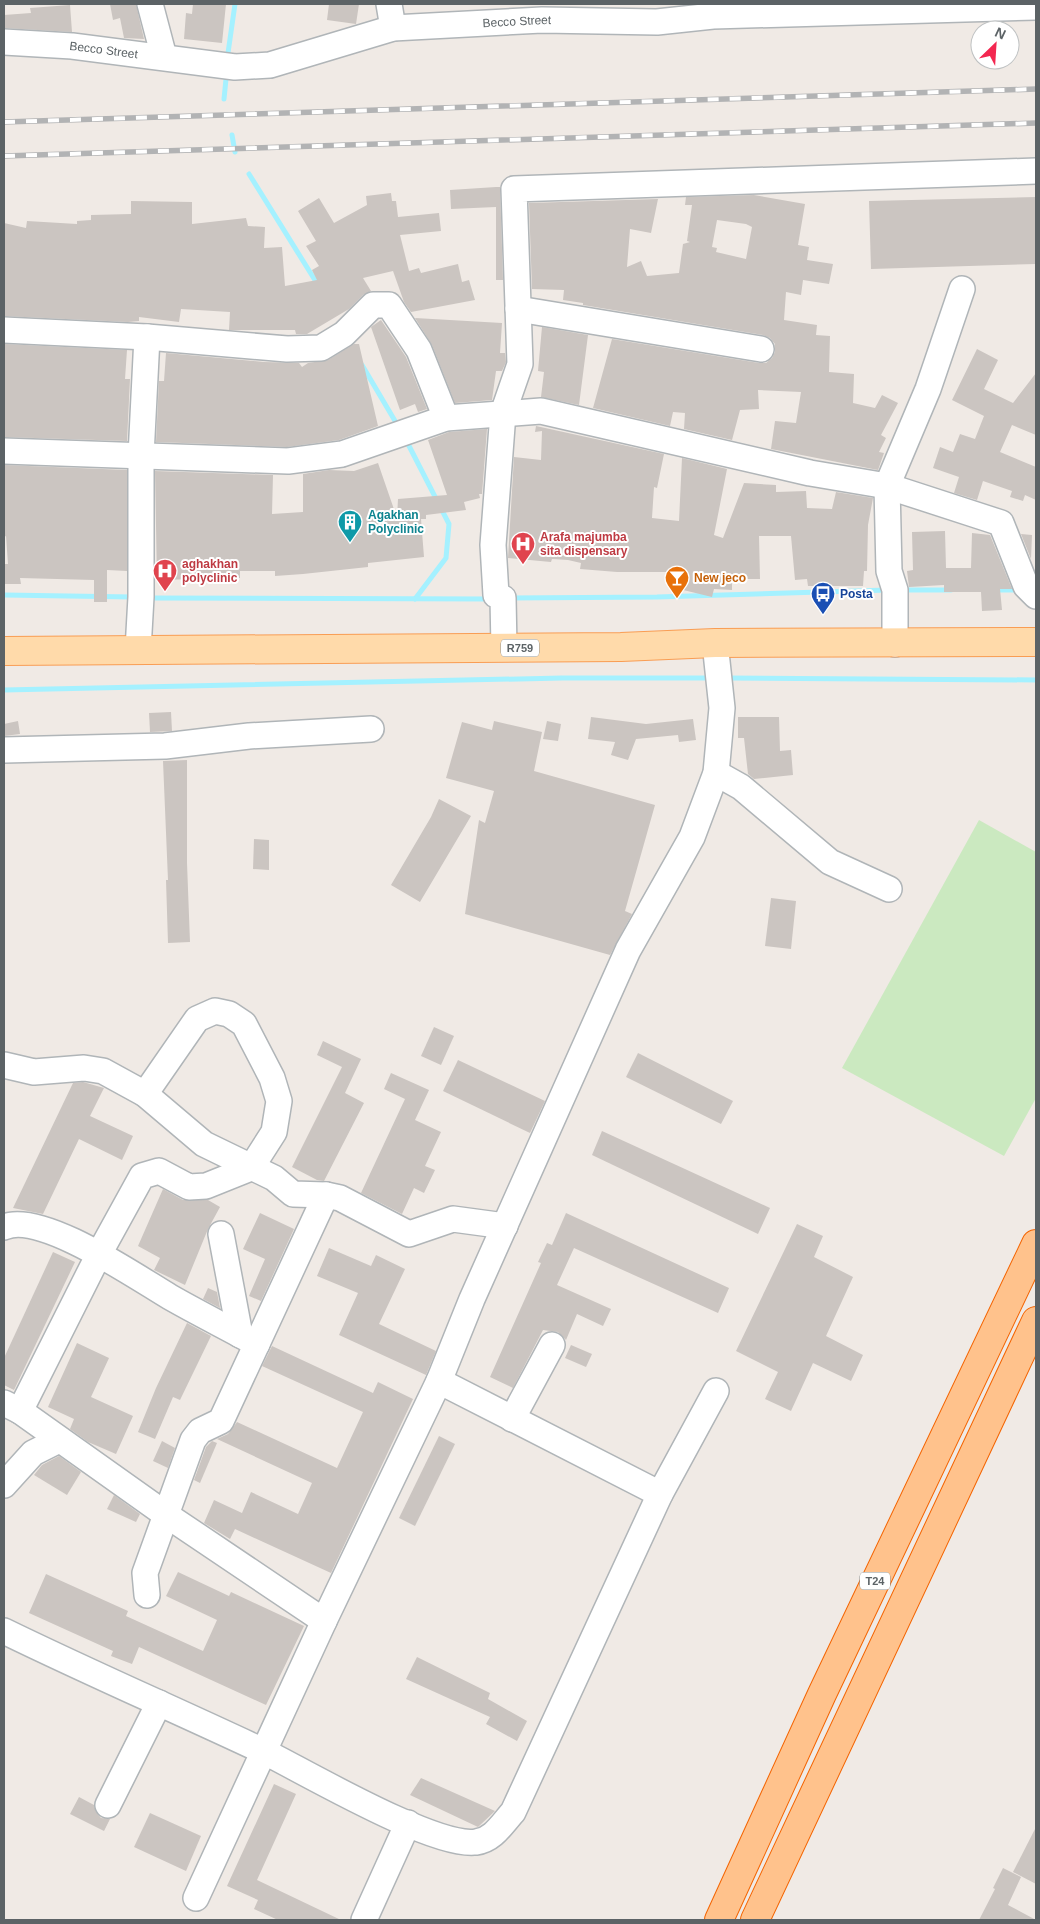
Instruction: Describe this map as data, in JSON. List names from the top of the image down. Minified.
{"streets":{"highway":["T24"],"main road":["R759"],"street":["Becco Street"]},"places":{"building":["Agakhan Polyclinic"],"hospital":["Arafa majumba sita dispensary","aghakhan polyclinic"],"bar":["New jeco"],"bus stop":["Posta"]},"north":"top right"}
